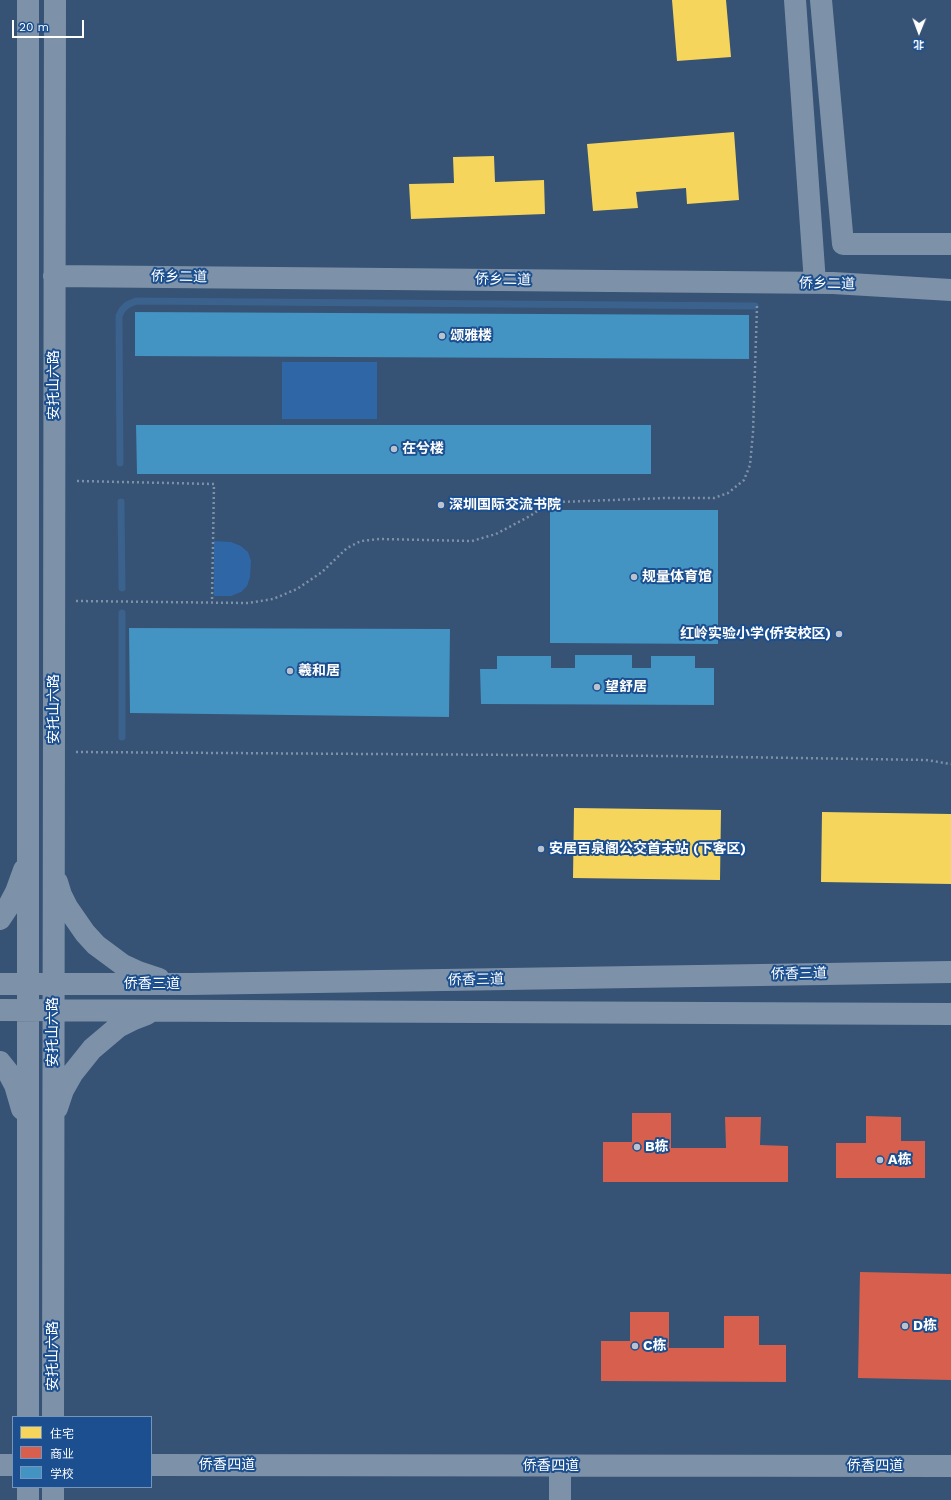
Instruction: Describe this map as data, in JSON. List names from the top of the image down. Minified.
{"streets":{"street":["侨乡二道","安托山六路","侨香三道","侨香四道"]},"crossings":[["侨乡二道","安托山六路"],["安托山六路","侨香三道"]],"places":["颂雅楼","在兮楼","深圳国际交流书院","规量体育馆","红岭实验小学(侨安校区)","羲和居","望舒居","安居百泉阁公交首末站 (下客区)","B栋","A栋","D栋","C栋"],"legend":["住宅","商业","学校"],"scale_bar":"20 m","north":"bottom"}
